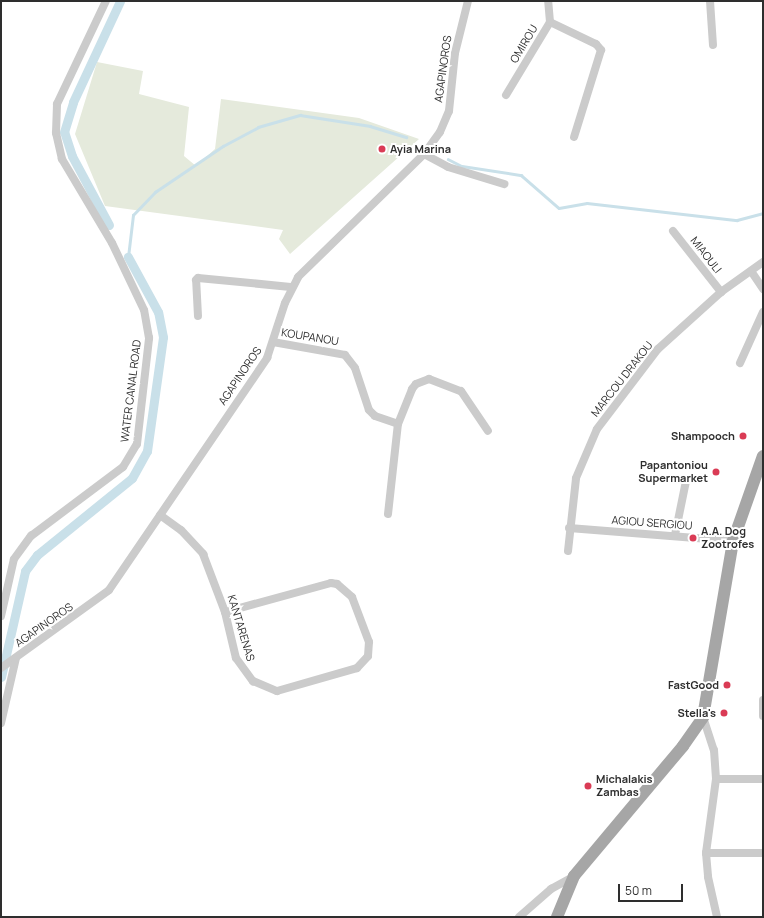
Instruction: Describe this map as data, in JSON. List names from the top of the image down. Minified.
{"streets":{"street":["OMIROU","AGAPINOROS","MIAOULI","KOUPANOU","MARCOU DRAKOU","WATER CANAL ROAD","AGIOU SERGIOU","KANTARENAS"]},"crossings":[["AGAPINOROS","KOUPANOU"],["AGAPINOROS","KANTARENAS"],["MIAOULI","MARCOU DRAKOU"],["MARCOU DRAKOU","AGIOU SERGIOU"]],"places":["Ayia Marina","Shampooch","Papantoniou Supermarket","A.A. Dog Zootrofes","FastGood","Stella's","Michalakis Zambas"],"scale_bar":"50 m"}
